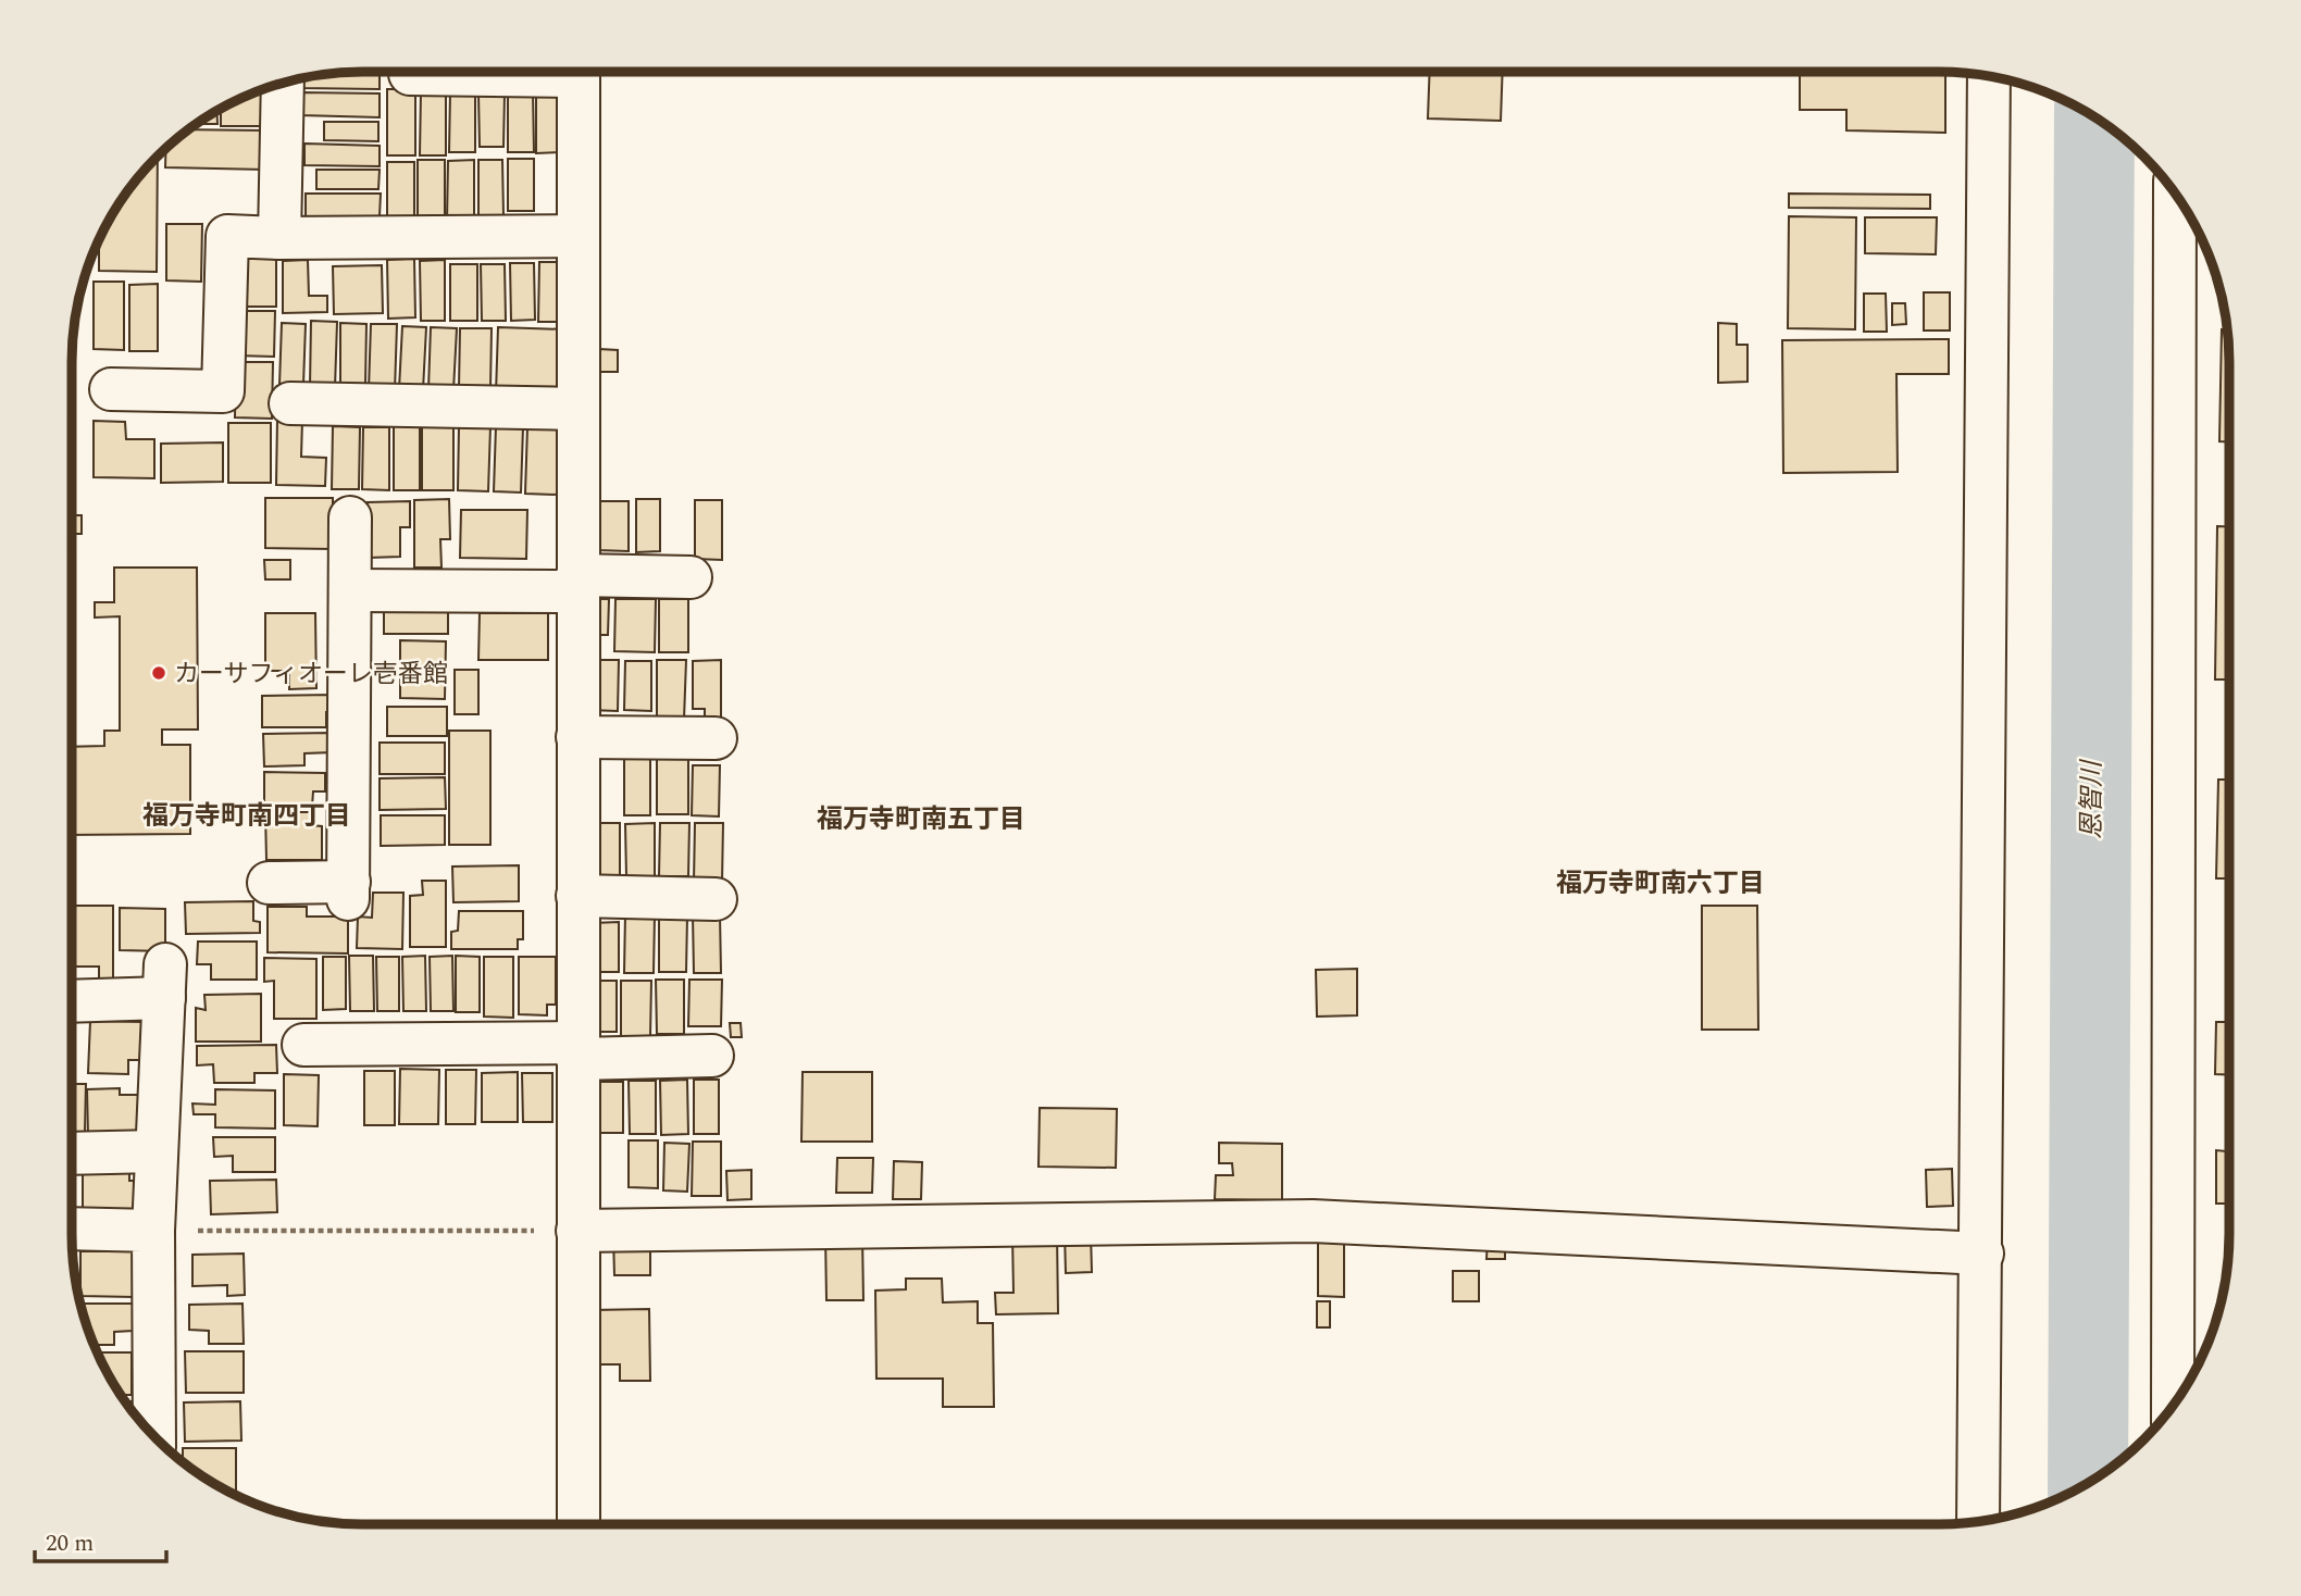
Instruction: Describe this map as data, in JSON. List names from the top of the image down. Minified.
{"districts":["福万寺町南四丁目","福万寺町南五丁目","福万寺町南六丁目"],"water":["恩智川"],"places":["カーサフィオーレ壱番館"],"scale_bar":"20 m"}
